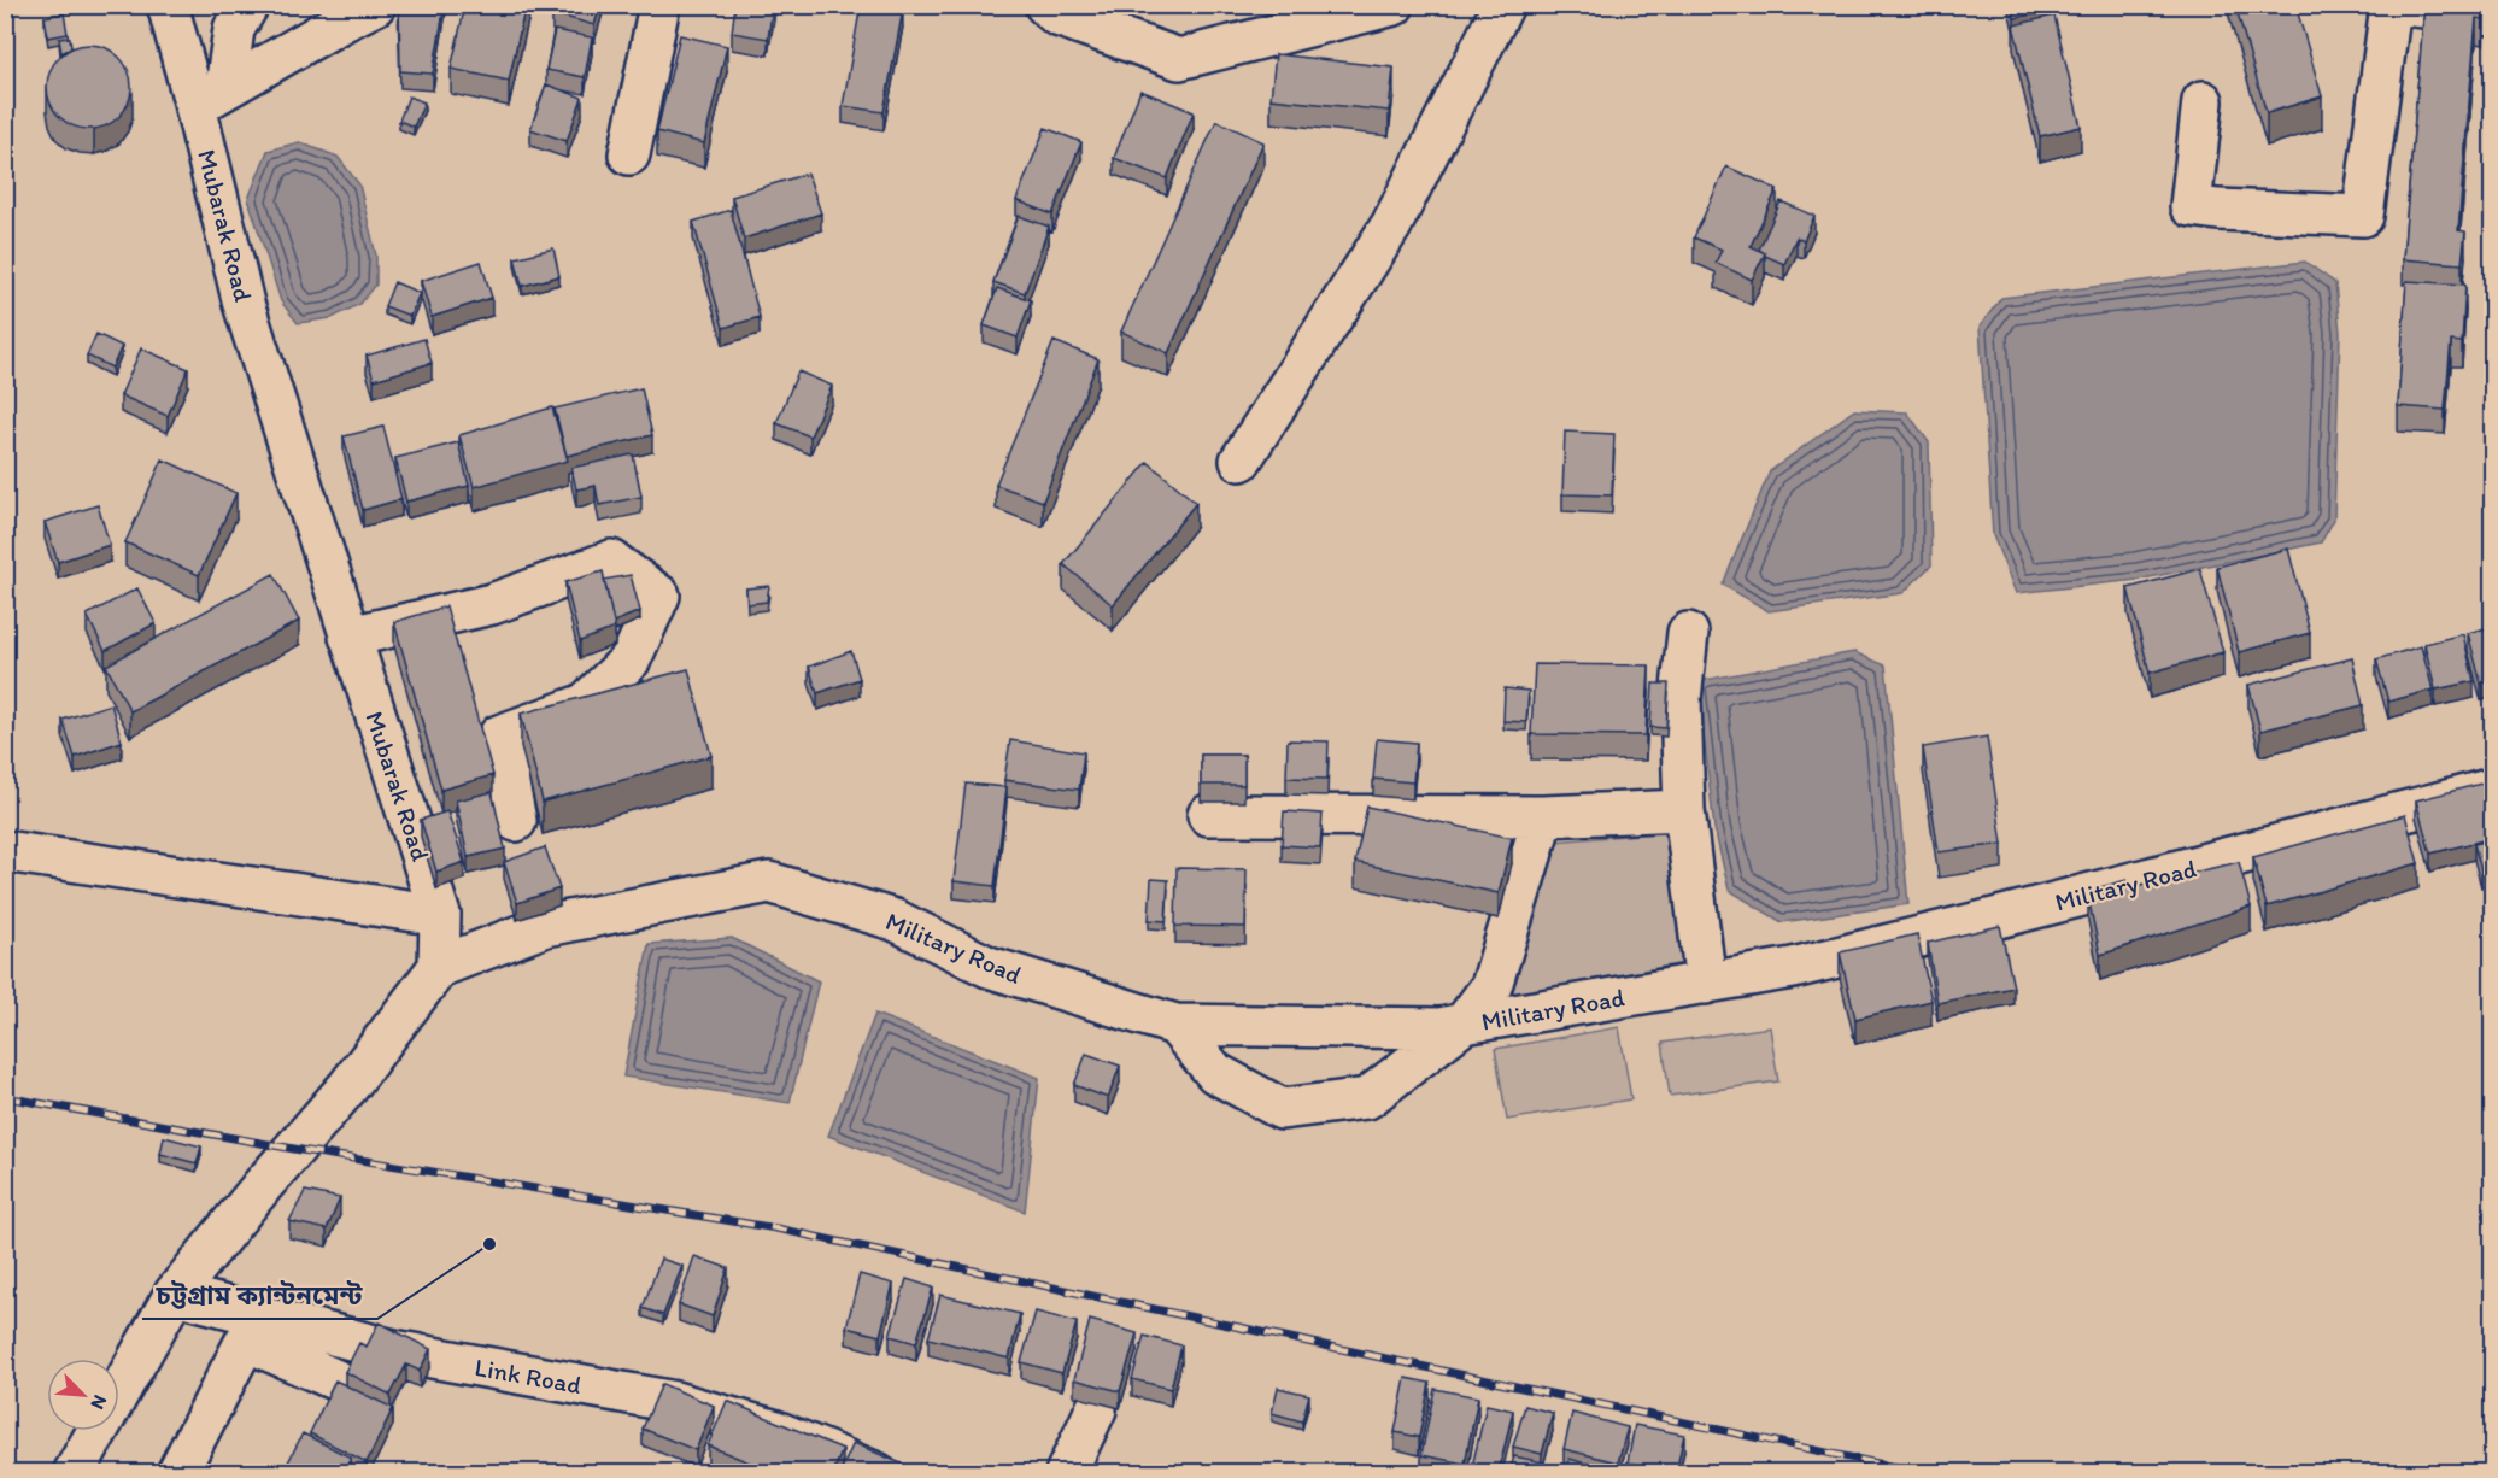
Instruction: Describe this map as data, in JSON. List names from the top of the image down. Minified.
{"streets":{"street":["Mubarak Road","Military Road","Link Road"]},"crossings":[["Mubarak Road","Military Road"]],"places":["চট্টগ্রাম ক্যান্টনমেন্ট"],"north":"bottom right"}
